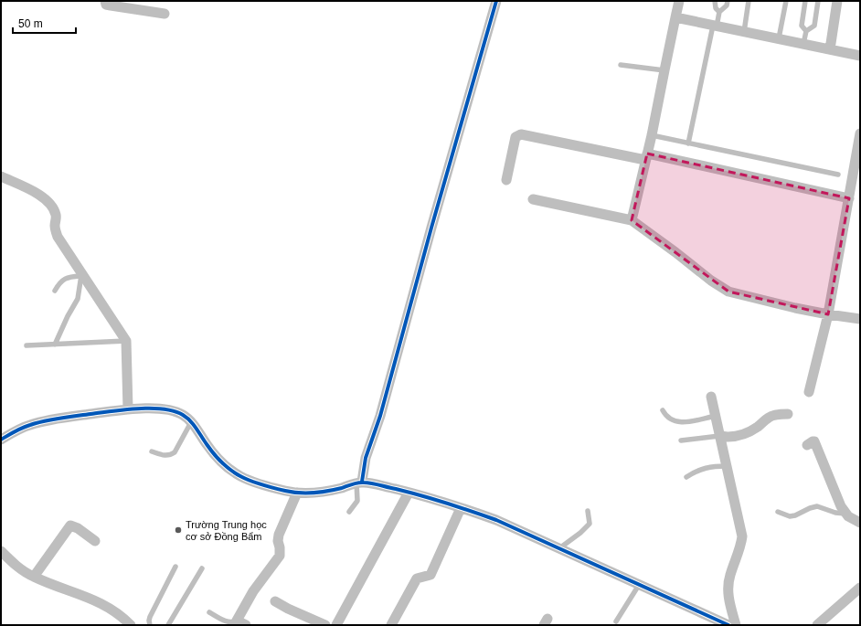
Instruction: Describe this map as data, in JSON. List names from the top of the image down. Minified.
{"places":["Trường Trung học cơ sở Đồng Bẩm"],"scale_bar":"50 m"}
